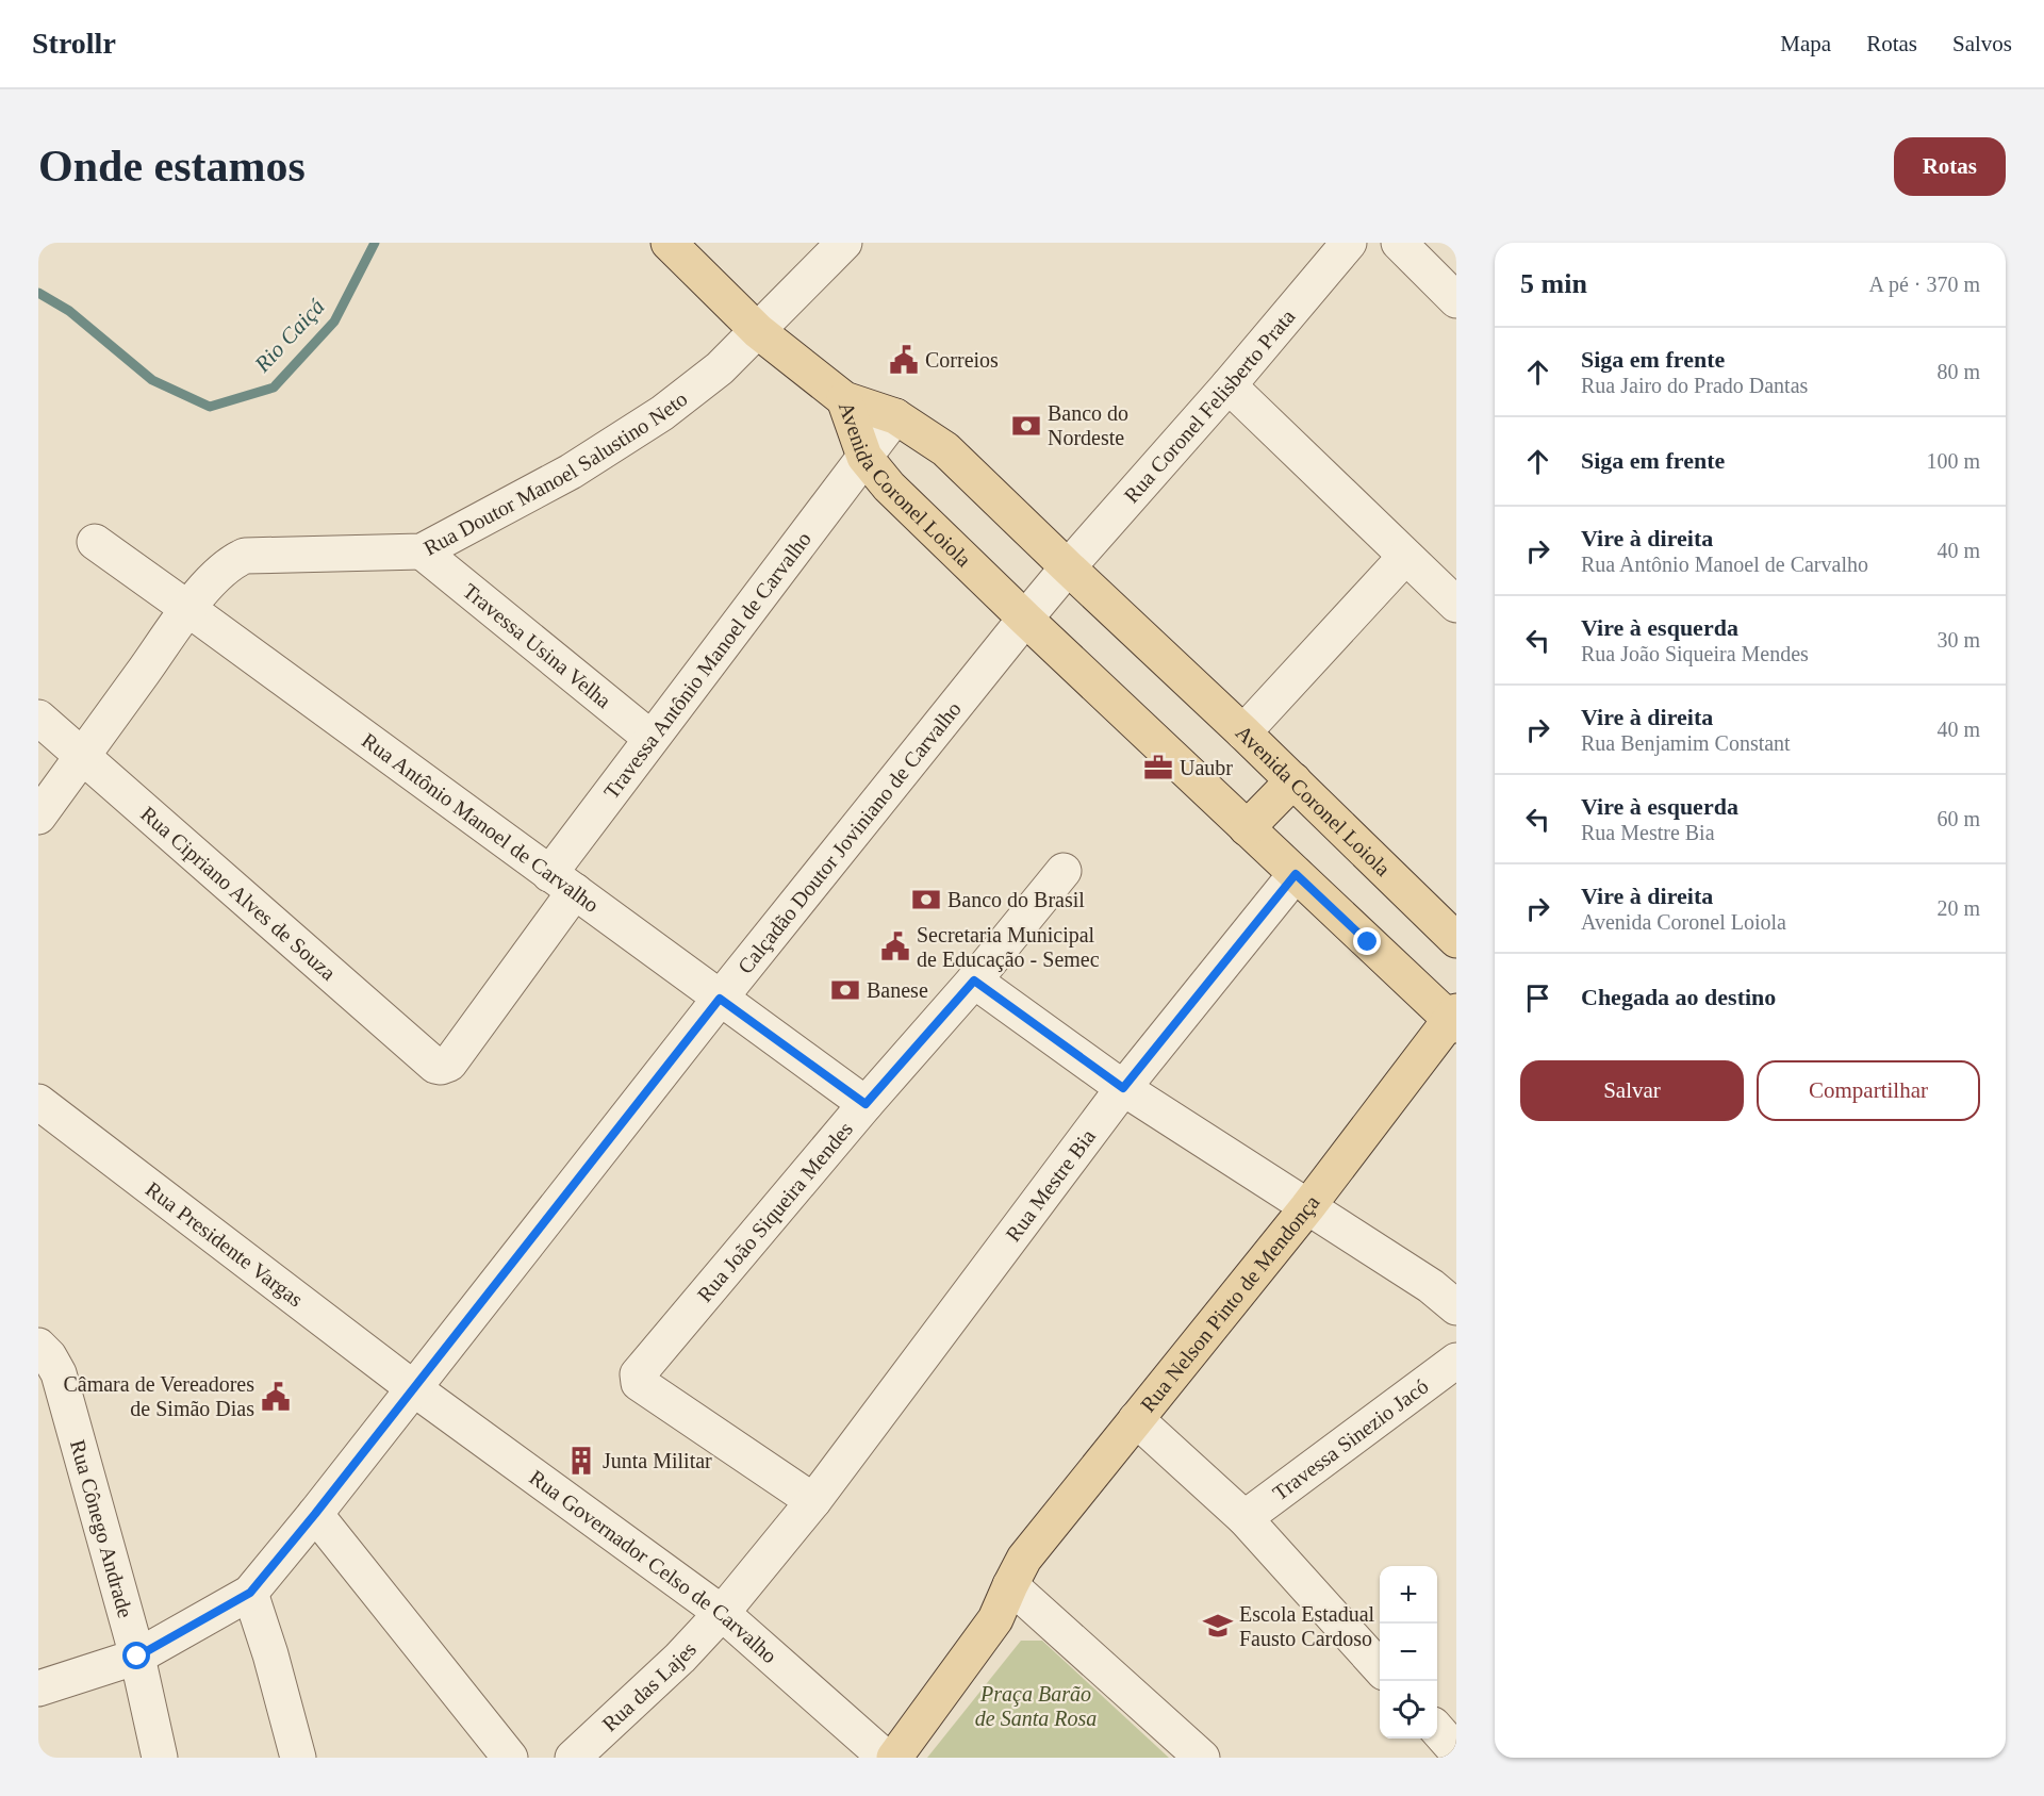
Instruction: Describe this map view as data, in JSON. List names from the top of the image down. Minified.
{"streets":{"main road":["Avenida Coronel Loiola","Rua Nelson Pinto de Mendonça"],"street":["Rua Coronel Felisberto Prata","Rua Doutor Manoel Salustino Neto","Travessa Usina Velha","Travessa Antônio Manoel de Carvalho","Rua Antônio Manoel de Carvalho","Calçadão Doutor Joviniano de Carvalho","Rua Cipriano Alves de Souza","Rua Mestre Bia","Rua João Siqueira Mendes","Rua Presidente Vargas","Travessa Sinezio Jacó","Rua Cônego Andrade","Rua Governador Celso de Carvalho","Rua das Lajes"]},"crossings":[["Rua Coronel Felisberto Prata","Avenida Coronel Loiola"],["Rua Coronel Felisberto Prata","Calçadão Doutor Joviniano de Carvalho"],["Rua Doutor Manoel Salustino Neto","Travessa Usina Velha"],["Rua Doutor Manoel Salustino Neto","Rua Antônio Manoel de Carvalho"],["Rua Doutor Manoel Salustino Neto","Rua Cipriano Alves de Souza"],["Avenida Coronel Loiola","Travessa Antônio Manoel de Carvalho"],["Avenida Coronel Loiola","Calçadão Doutor Joviniano de Carvalho"],["Avenida Coronel Loiola","Rua Mestre Bia"],["Avenida Coronel Loiola","Rua Nelson Pinto de Mendonça"],["Travessa Usina Velha","Travessa Antônio Manoel de Carvalho"],["Travessa Antônio Manoel de Carvalho","Rua Antônio Manoel de Carvalho"],["Travessa Antônio Manoel de Carvalho","Rua Cipriano Alves de Souza"],["Rua Antônio Manoel de Carvalho","Calçadão Doutor Joviniano de Carvalho"],["Rua Antônio Manoel de Carvalho","Rua João Siqueira Mendes"],["Calçadão Doutor Joviniano de Carvalho","Rua Presidente Vargas"],["Calçadão Doutor Joviniano de Carvalho","Rua Governador Celso de Carvalho"],["Rua Mestre Bia","Rua João Siqueira Mendes"],["Rua Mestre Bia","Rua Governador Celso de Carvalho"],["Rua Mestre Bia","Rua das Lajes"],["Rua Presidente Vargas","Rua Governador Celso de Carvalho"],["Rua Governador Celso de Carvalho","Rua das Lajes"]],"water":["Rio Caiçá"],"parks":["Praça Barão de Santa Rosa"],"places":{"public building":["Correios","Secretaria Municipal de Educação - Semec","Câmara de Vereadores de Simão Dias"],"bank":["Banco do Nordeste","Banco do Brasil","Banese"],"office":["Uaubr"],"building":["Junta Militar"],"school or university":["Escola Estadual Fausto Cardoso"]},"page":{"header":"Strollr","nav":["Mapa","Rotas","Salvos"],"buttons":["Rotas",["Salvar","Compartilhar"]],"title":"Onde estamos","heading":["5 min","A pé · 370 m"],"list":[["Siga em frente","Rua Jairo do Prado Dantas","80 m"],["Siga em frente","100 m"],["Vire à direita","Rua Antônio Manoel de Carvalho","40 m"],["Vire à esquerda","Rua João Siqueira Mendes","30 m"],["Vire à direita","Rua Benjamim Constant","40 m"],["Vire à esquerda","Rua Mestre Bia","60 m"],["Vire à direita","Avenida Coronel Loiola","20 m"],"Chegada ao destino"],"map_buttons":["+","−"]}}
